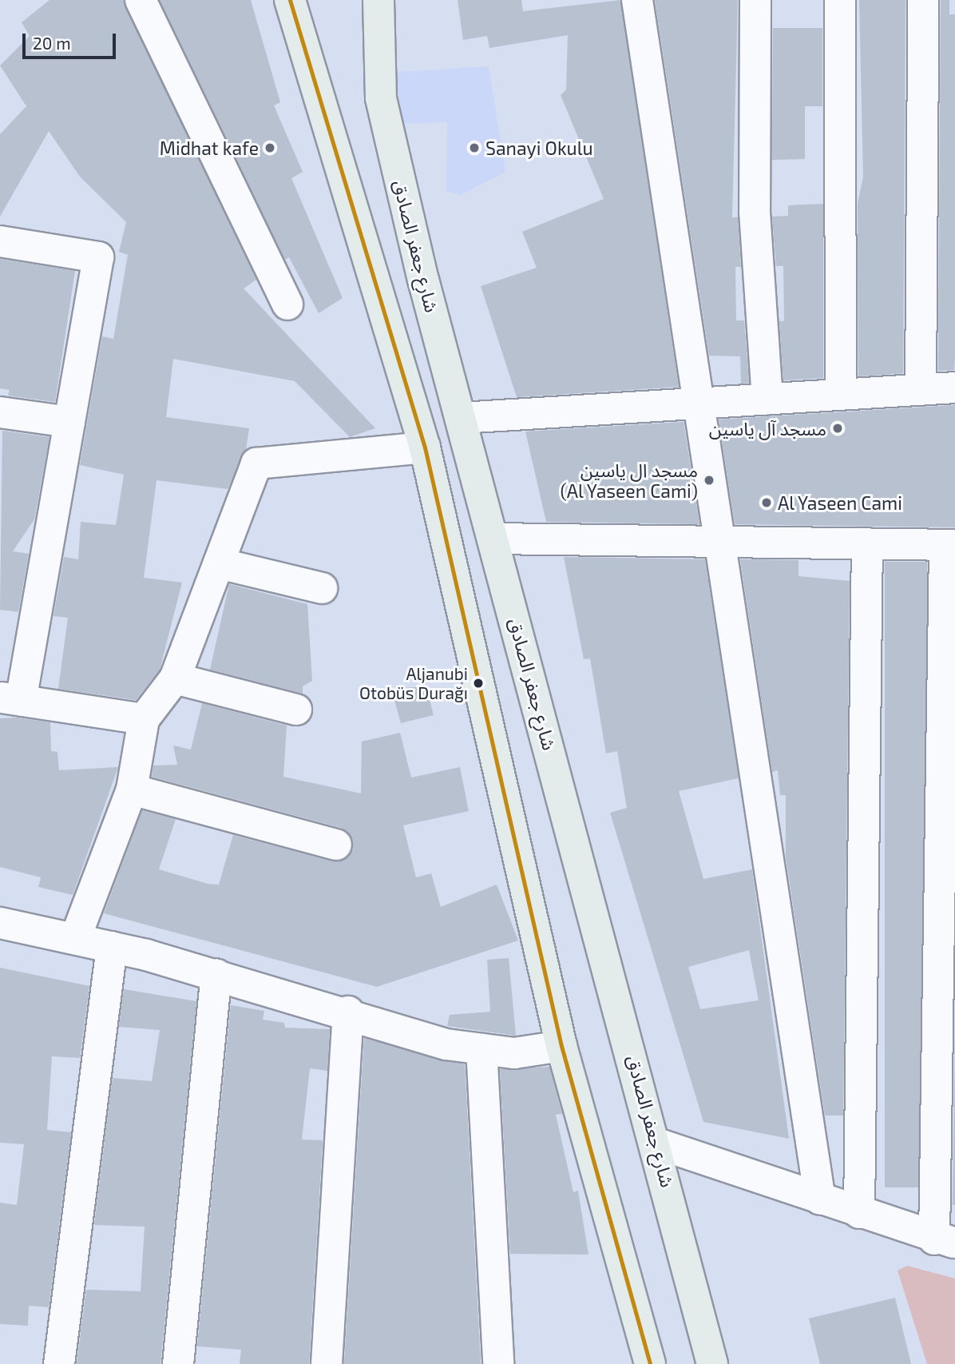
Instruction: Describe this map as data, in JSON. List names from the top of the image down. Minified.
{"streets":{"main road":["شارع جعفر الصادق"]},"places":["Midhat kafe","Sanayi Okulu","مسجد آل ياسين","مسجد ال ياسين (Al Yaseen Cami)","Al Yaseen Cami","Aljanubi Otobüs Durağı"],"scale_bar":"20 m"}
